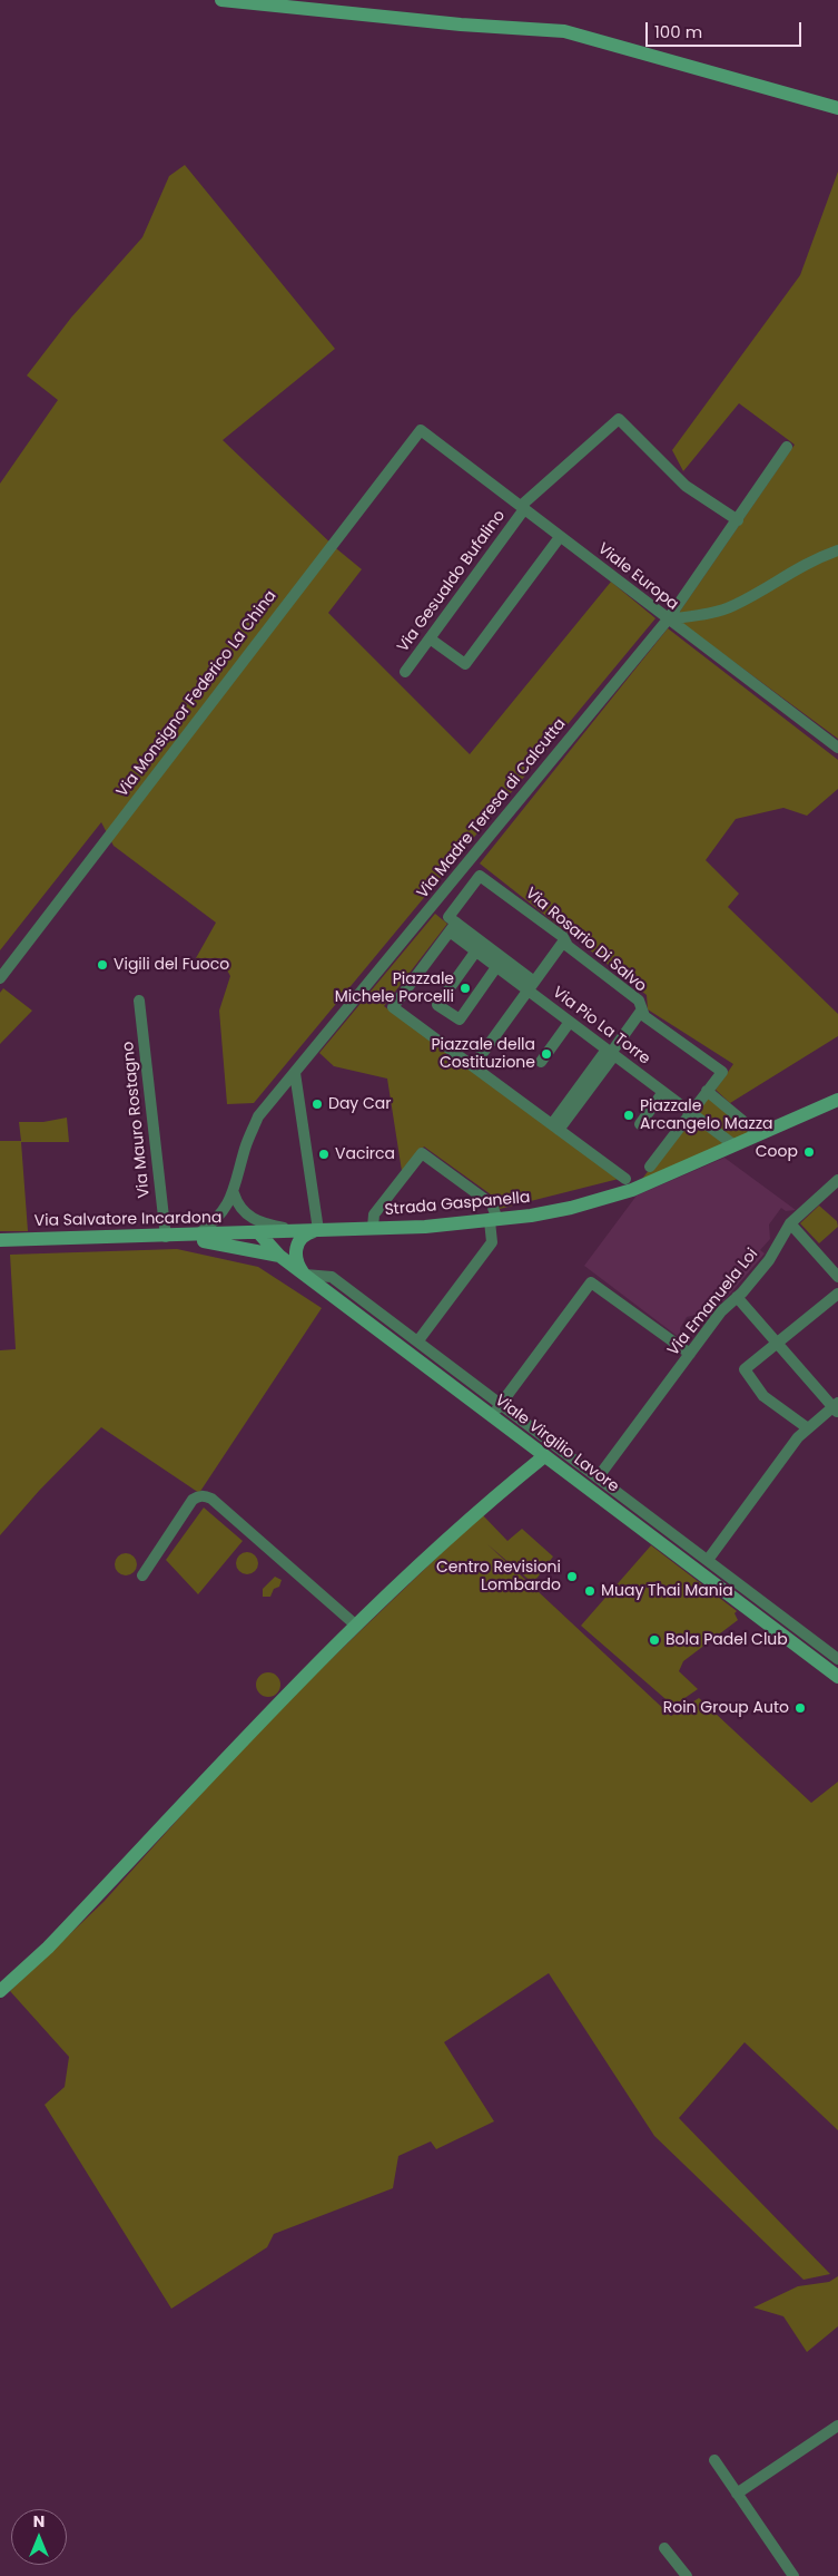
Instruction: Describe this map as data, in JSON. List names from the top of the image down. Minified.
{"streets":{"street":["Viale Europa","Via Gesualdo Bufalino","Via Monsignor Federico La China","Via Madre Teresa di Calcutta","Via Rosario Di Salvo","Via Pio La Torre","Via Mauro Rostagno","Strada Gaspanella","Via Salvatore Incardona","Via Emanuela Loi","Viale Virgilio Lavore"]},"crossings":[["Viale Europa","Via Gesualdo Bufalino"],["Viale Europa","Via Monsignor Federico La China"],["Viale Europa","Via Madre Teresa di Calcutta"],["Via Gesualdo Bufalino","Via Madre Teresa di Calcutta"],["Via Madre Teresa di Calcutta","Via Salvatore Incardona"],["Via Pio La Torre","Strada Gaspanella"],["Via Mauro Rostagno","Via Salvatore Incardona"],["Strada Gaspanella","Via Salvatore Incardona"],["Strada Gaspanella","Viale Virgilio Lavore"],["Via Salvatore Incardona","Viale Virgilio Lavore"]],"places":["Vigili del Fuoco","Piazzale Michele Porcelli","Piazzale della Costituzione","Day Car","Piazzale Arcangelo Mazza","Coop","Vacirca","Centro Revisioni Lombardo","Muay Thai Mania","Bola Padel Club","Roin Group Auto"],"scale_bar":"100 m","north":"top"}
